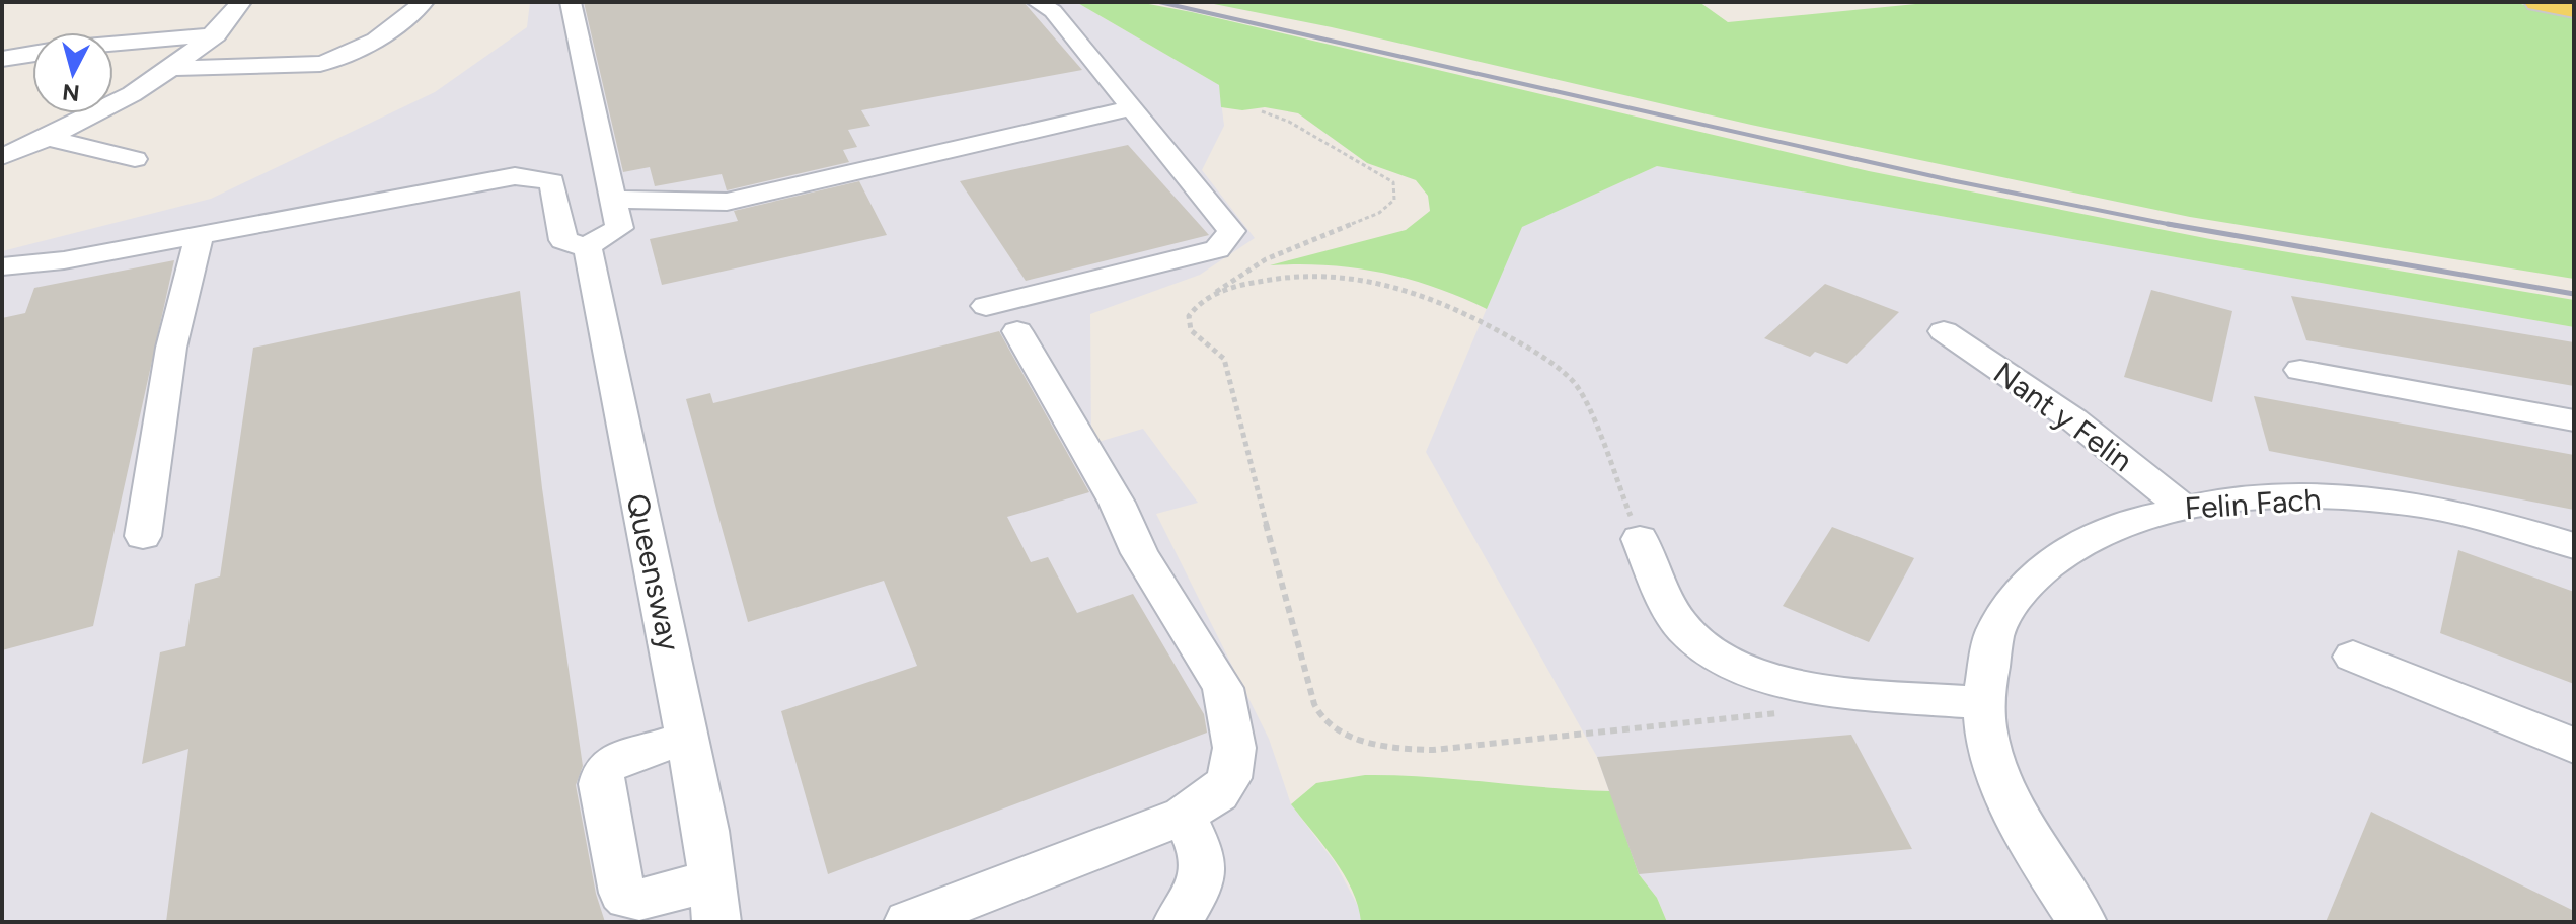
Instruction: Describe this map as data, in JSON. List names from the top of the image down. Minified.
{"streets":{"street":["Nant y Felin","Felin Fach","Queensway"]},"crossings":[["Nant y Felin","Felin Fach"]],"north":"bottom"}
